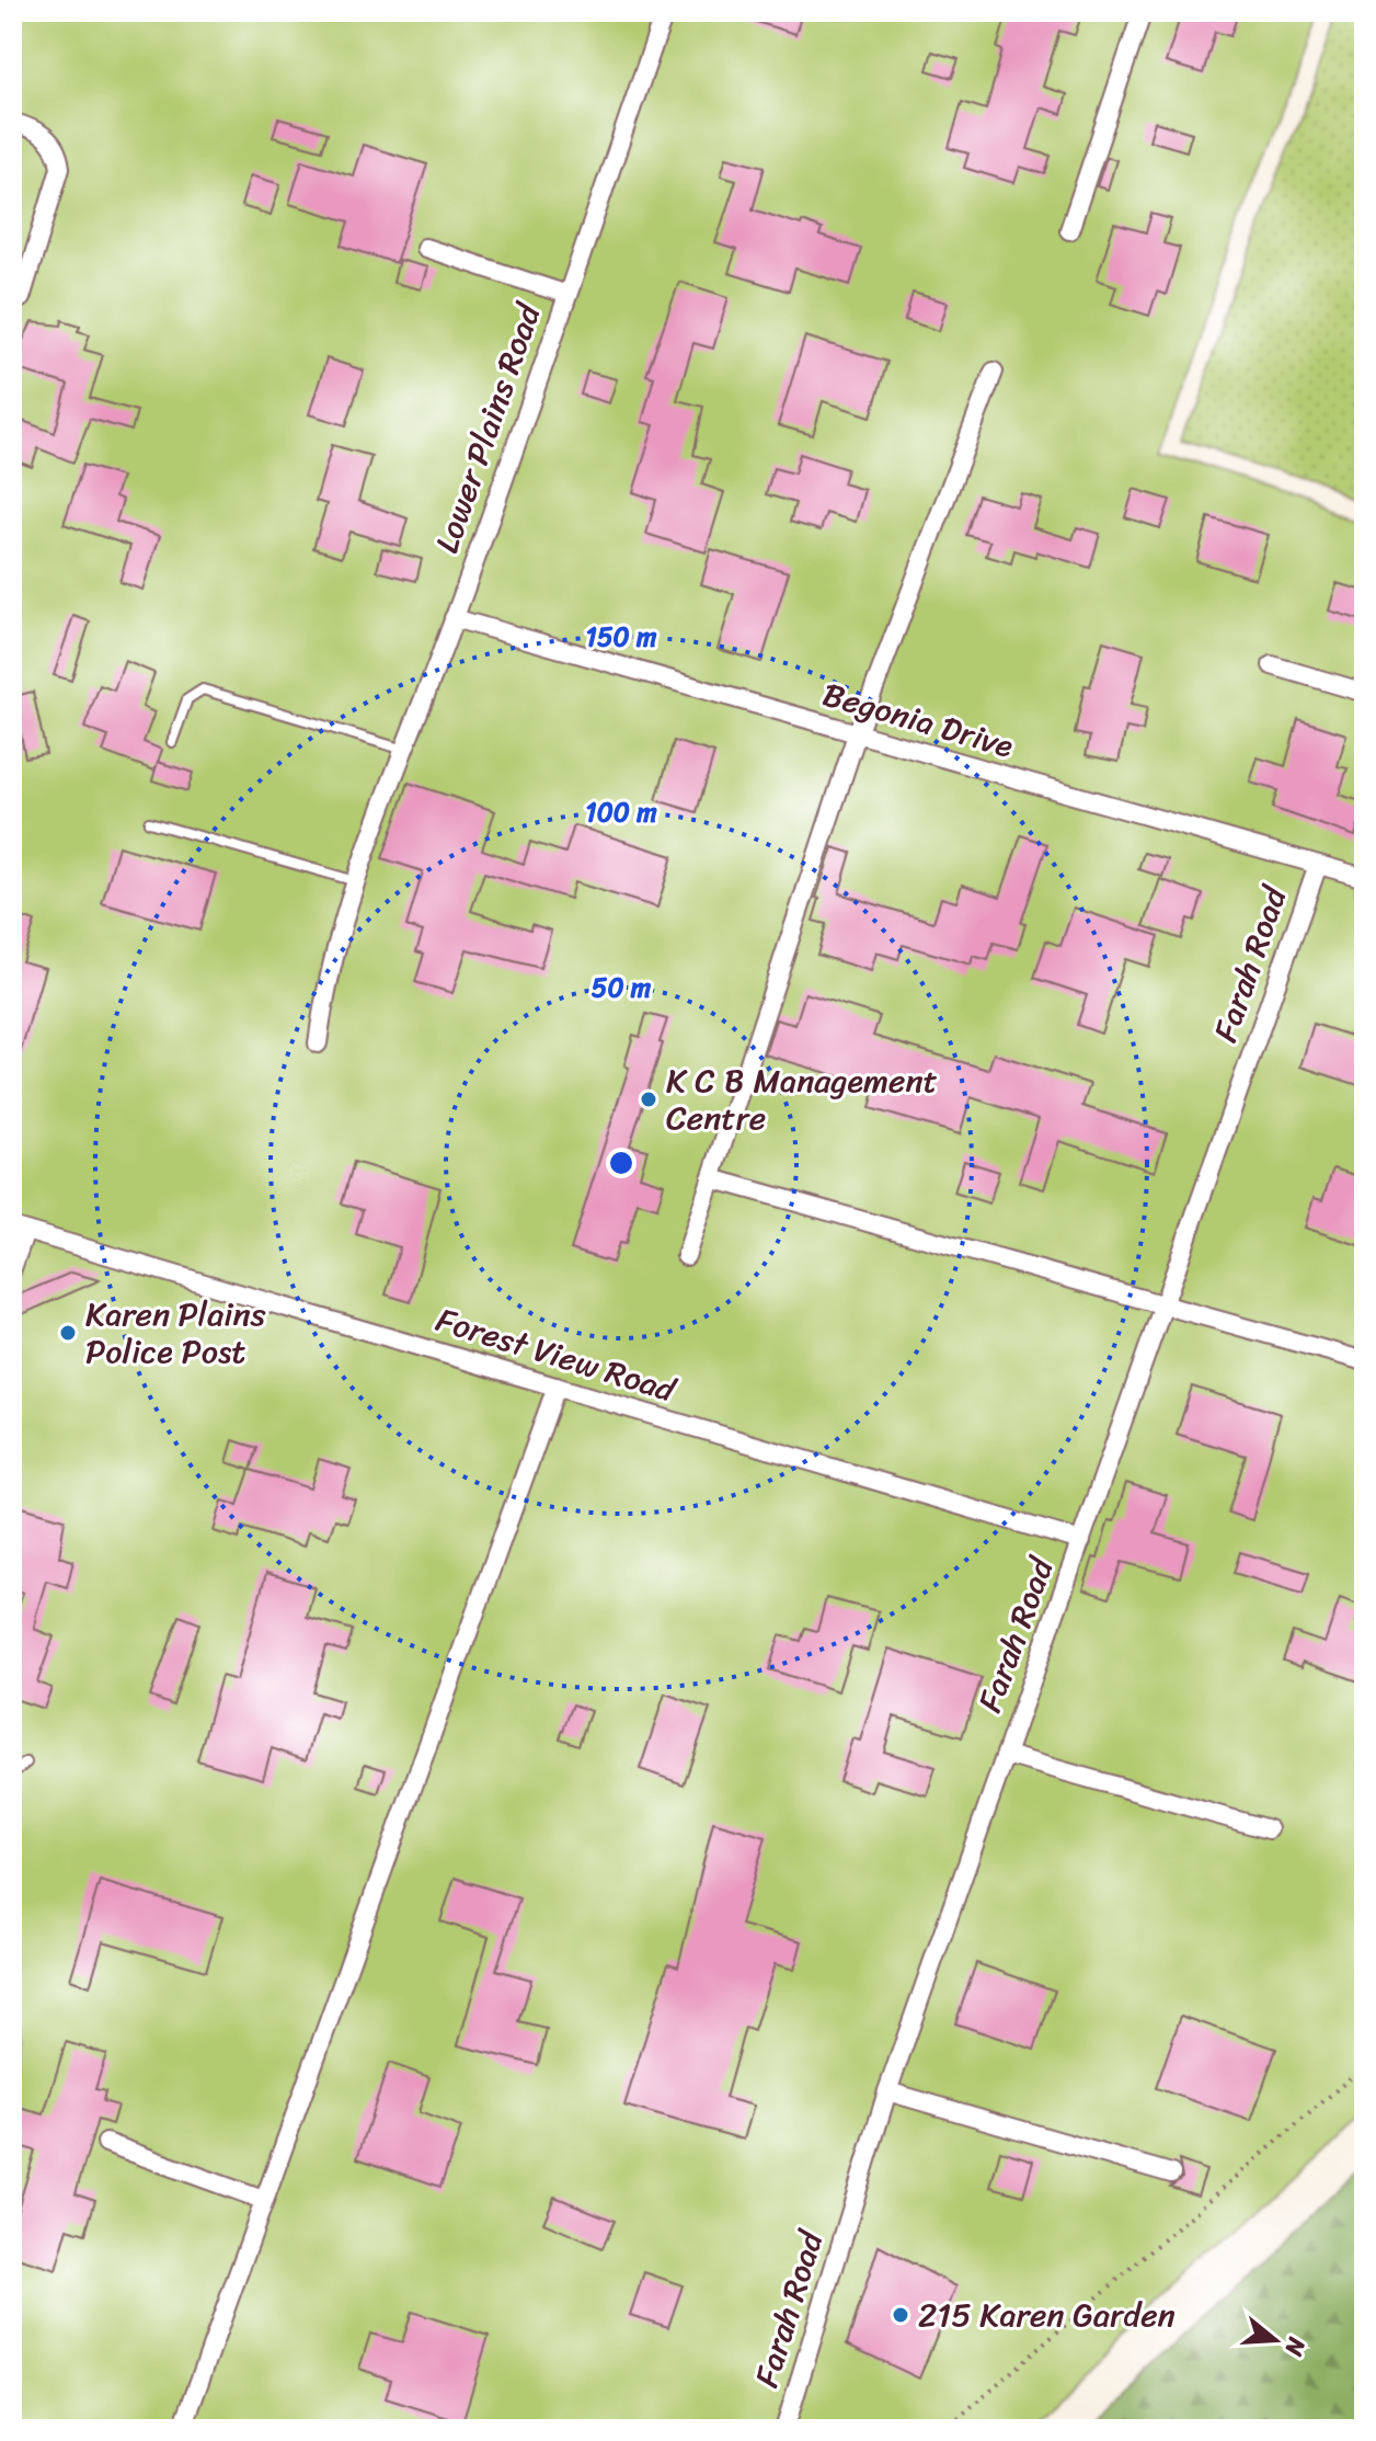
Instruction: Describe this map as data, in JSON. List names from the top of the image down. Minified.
{"streets":{"street":["Lower Plains Road","Begonia Drive","Farah Road","Forest View Road"]},"crossings":[["Lower Plains Road","Begonia Drive"],["Begonia Drive","Farah Road"],["Farah Road","Forest View Road"]],"places":["K C B Management Centre","Karen Plains Police Post","215 Karen Garden"],"north":"right","rings":["150 m","100 m","50 m"]}
